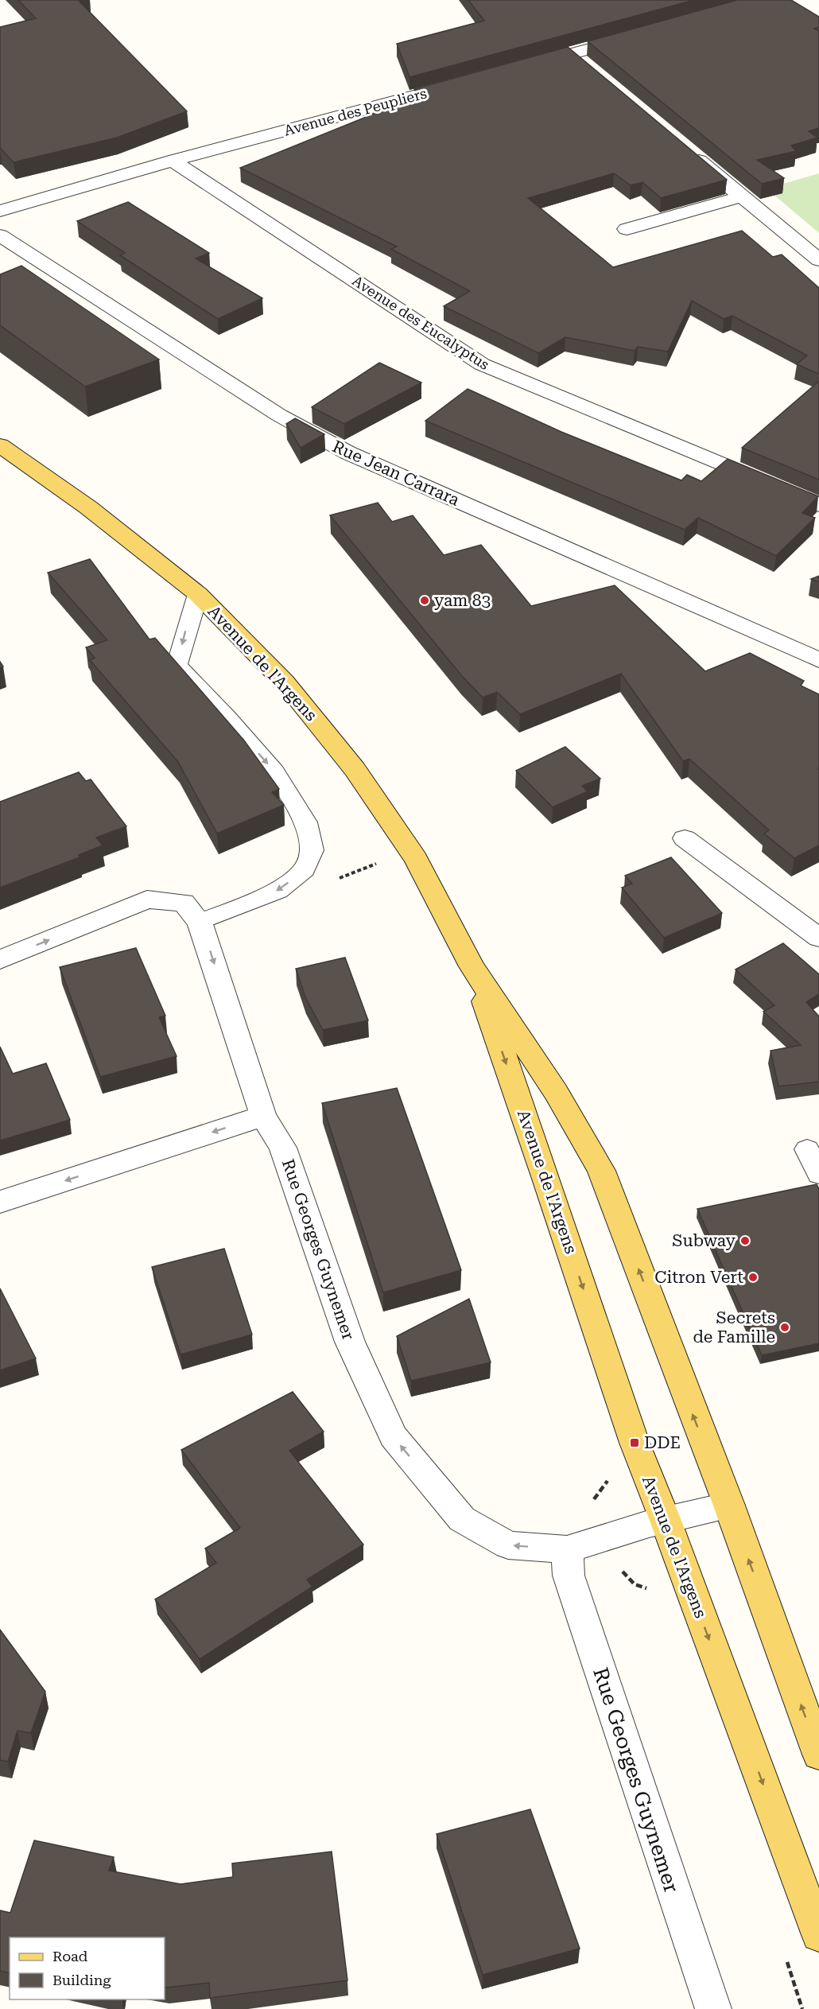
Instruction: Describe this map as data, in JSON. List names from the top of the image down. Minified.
{"streets":{"main road":["Avenue de l'Argens"],"street":["Avenue des Peupliers","Avenue des Eucalyptus","Rue Jean Carrara","Rue Georges Guynemer"]},"crossings":[["Avenue des Peupliers","Avenue des Eucalyptus"],["Avenue de l'Argens","Rue Georges Guynemer"]],"places":{"other":["yam 83","Subway","Citron Vert","Secrets de Famille"],"transit":["DDE"]},"legend":["Road","Building"]}
